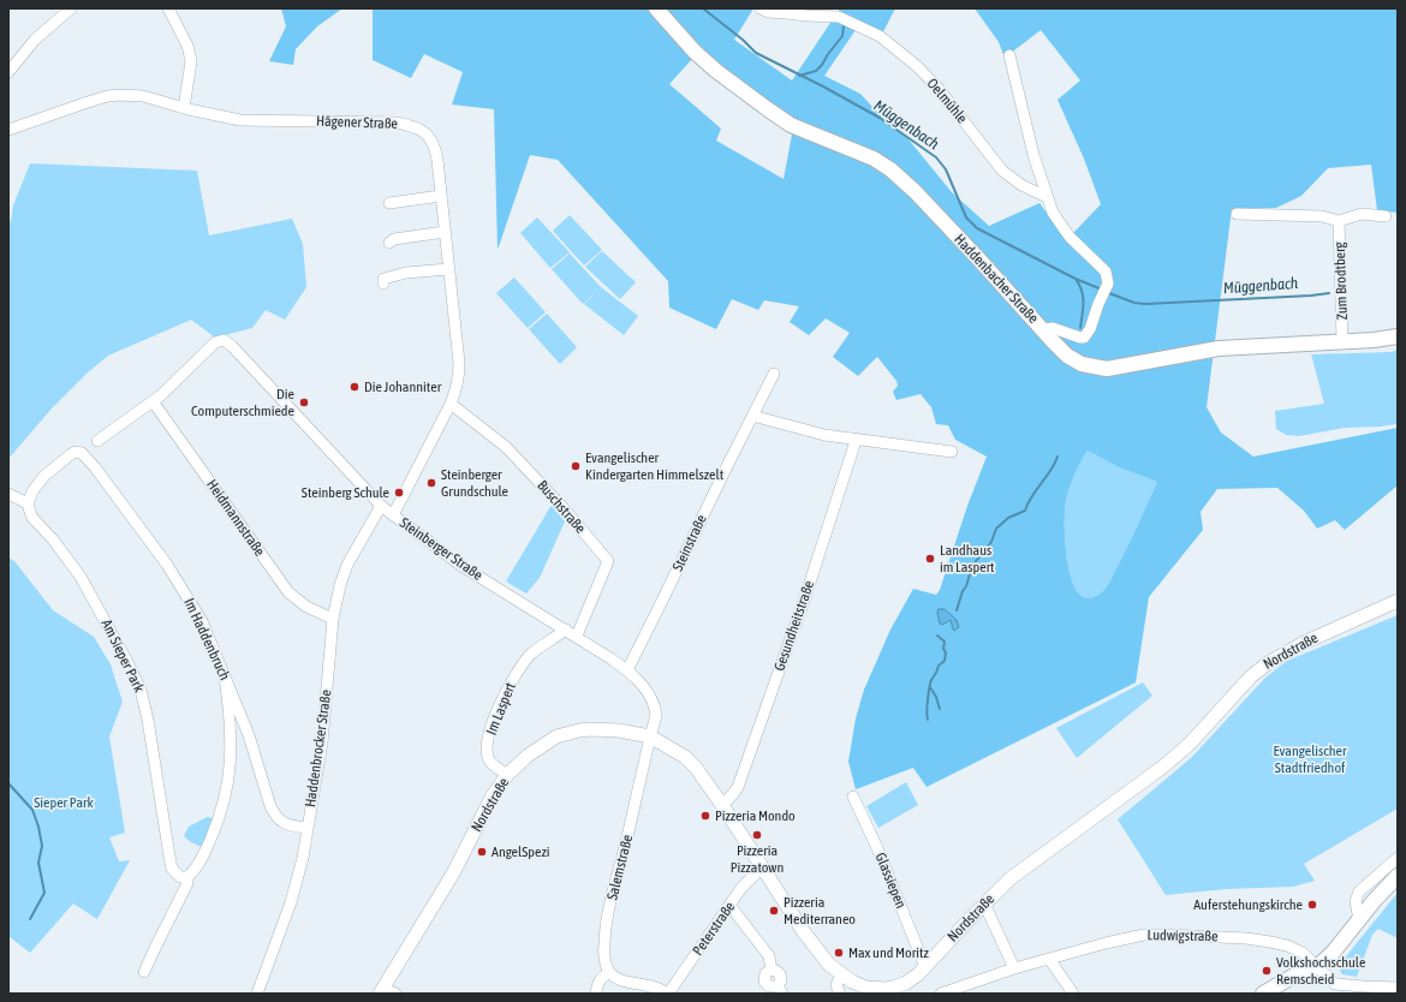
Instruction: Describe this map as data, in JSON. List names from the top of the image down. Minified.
{"streets":{"main road":["Haddenbacher Straße"],"street":["Oelmühle","Hägener Straße","Zum Brodtberg","Buschstraße","Heidmannstraße","Steinstraße","Steinberger Straße","Gesundheitstraße","Im Haddenbruch","Nordstraße","Am Sieper Park","Im Laspert","Haddenbrocker Straße","Salemstraße","Glassiepen","Peterstraße","Ludwigstraße"]},"crossings":[["Hägener Straße","Buschstraße"],["Hägener Straße","Steinberger Straße"],["Haddenbacher Straße","Zum Brodtberg"],["Buschstraße","Steinberger Straße"],["Heidmannstraße","Steinberger Straße"],["Heidmannstraße","Haddenbrocker Straße"],["Steinstraße","Steinberger Straße"],["Steinberger Straße","Nordstraße"],["Steinberger Straße","Im Laspert"],["Steinberger Straße","Haddenbrocker Straße"],["Steinberger Straße","Salemstraße"],["Gesundheitstraße","Nordstraße"],["Im Haddenbruch","Am Sieper Park"],["Im Haddenbruch","Haddenbrocker Straße"],["Nordstraße","Im Laspert"],["Nordstraße","Salemstraße"],["Nordstraße","Glassiepen"],["Nordstraße","Peterstraße"],["Salemstraße","Peterstraße"]],"water":["Müggenbach"],"parks":["Evangelischer Stadtfriedhof","Sieper Park"],"places":["Die Johanniter","Die Computerschmiede","Evangelischer Kindergarten Himmelszelt","Steinberger Grundschule","Steinberg Schule","Landhaus im Laspert","Pizzeria Mondo","Pizzeria Pizzatown","AngelSpezi","Auferstehungskirche","Pizzeria Mediterraneo","Max und Moritz","Volkshochschule Remscheid"]}
